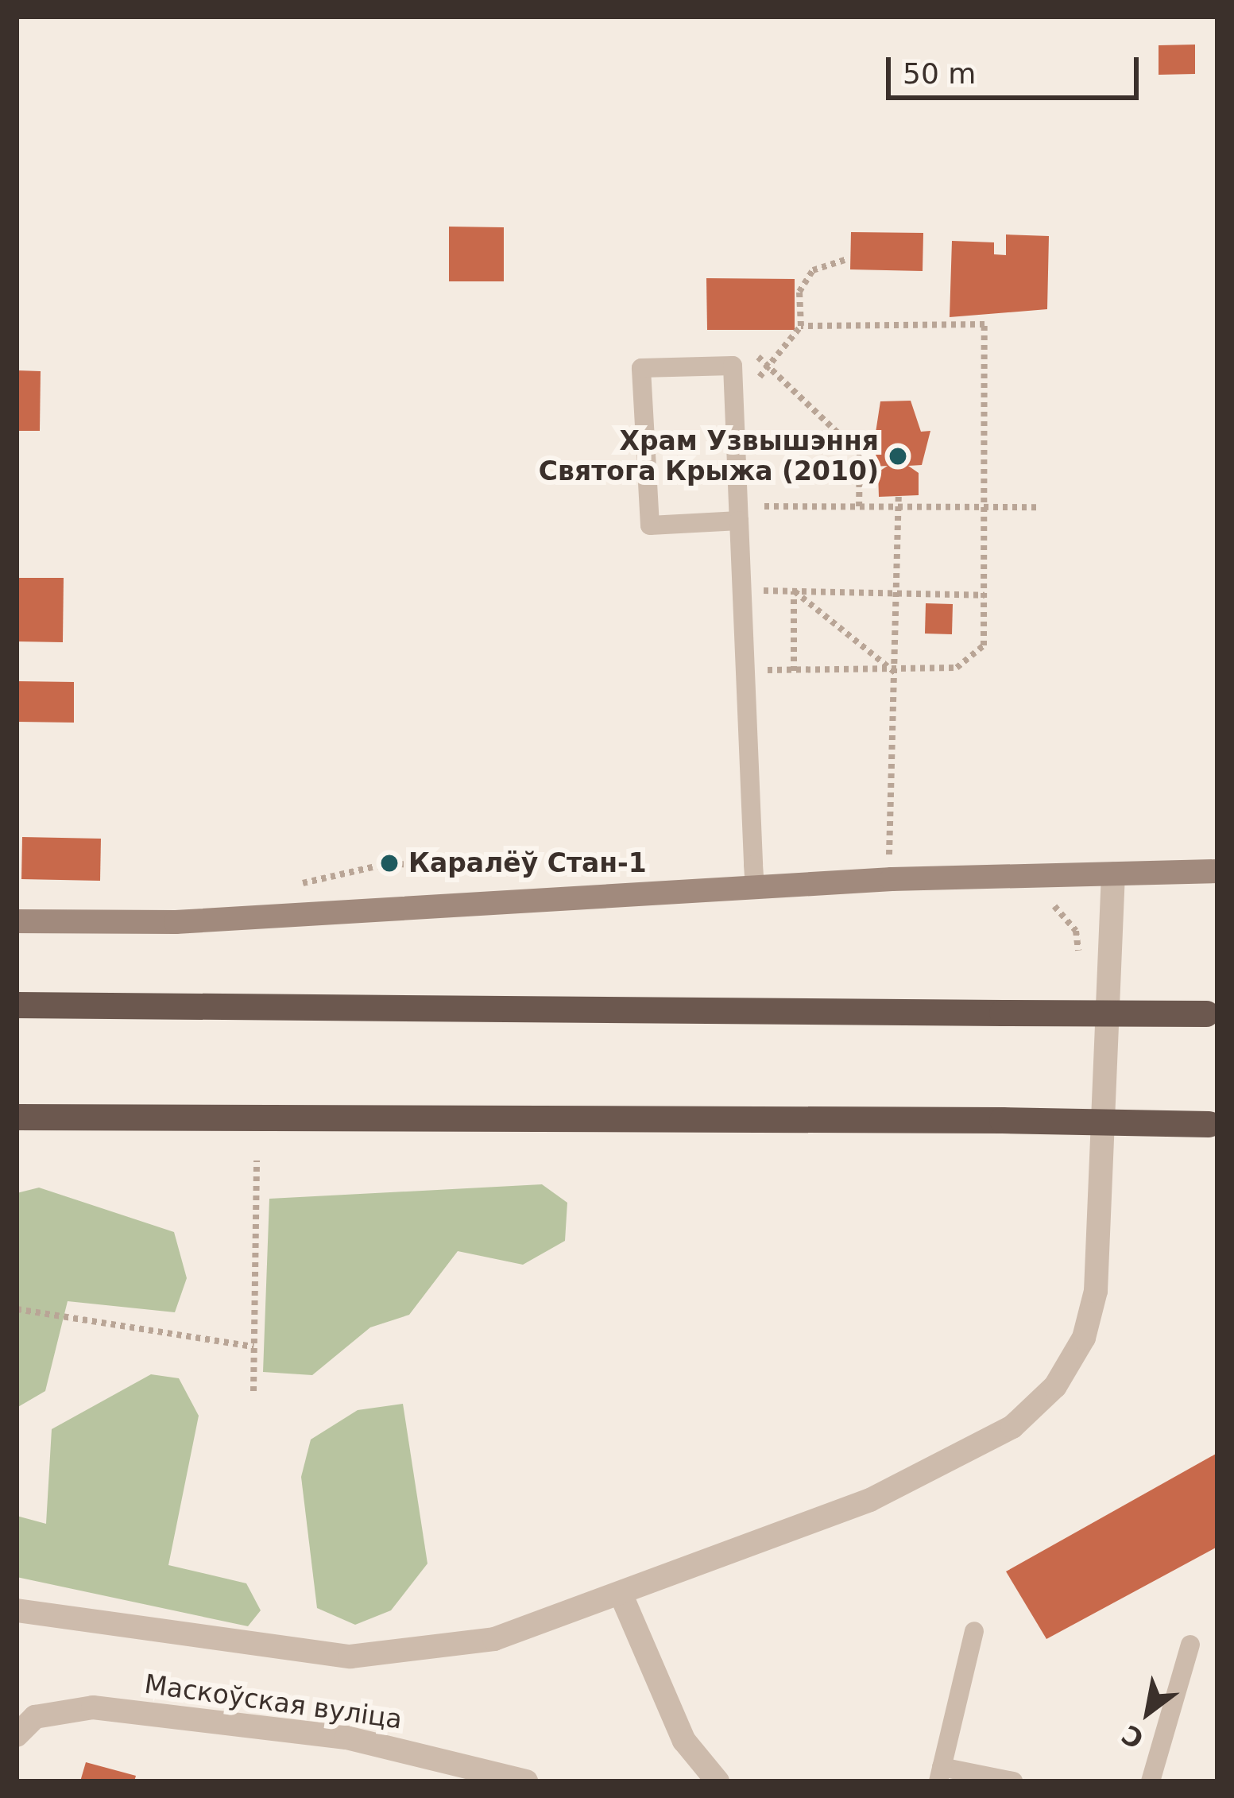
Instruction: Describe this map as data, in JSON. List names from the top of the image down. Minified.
{"streets":{"street":["Маскоўская вуліца"]},"places":["Храм Узвышэння Святога Крыжа (2010)","Каралёў Стан-1"],"scale_bar":"50 m","north":"bottom left"}
